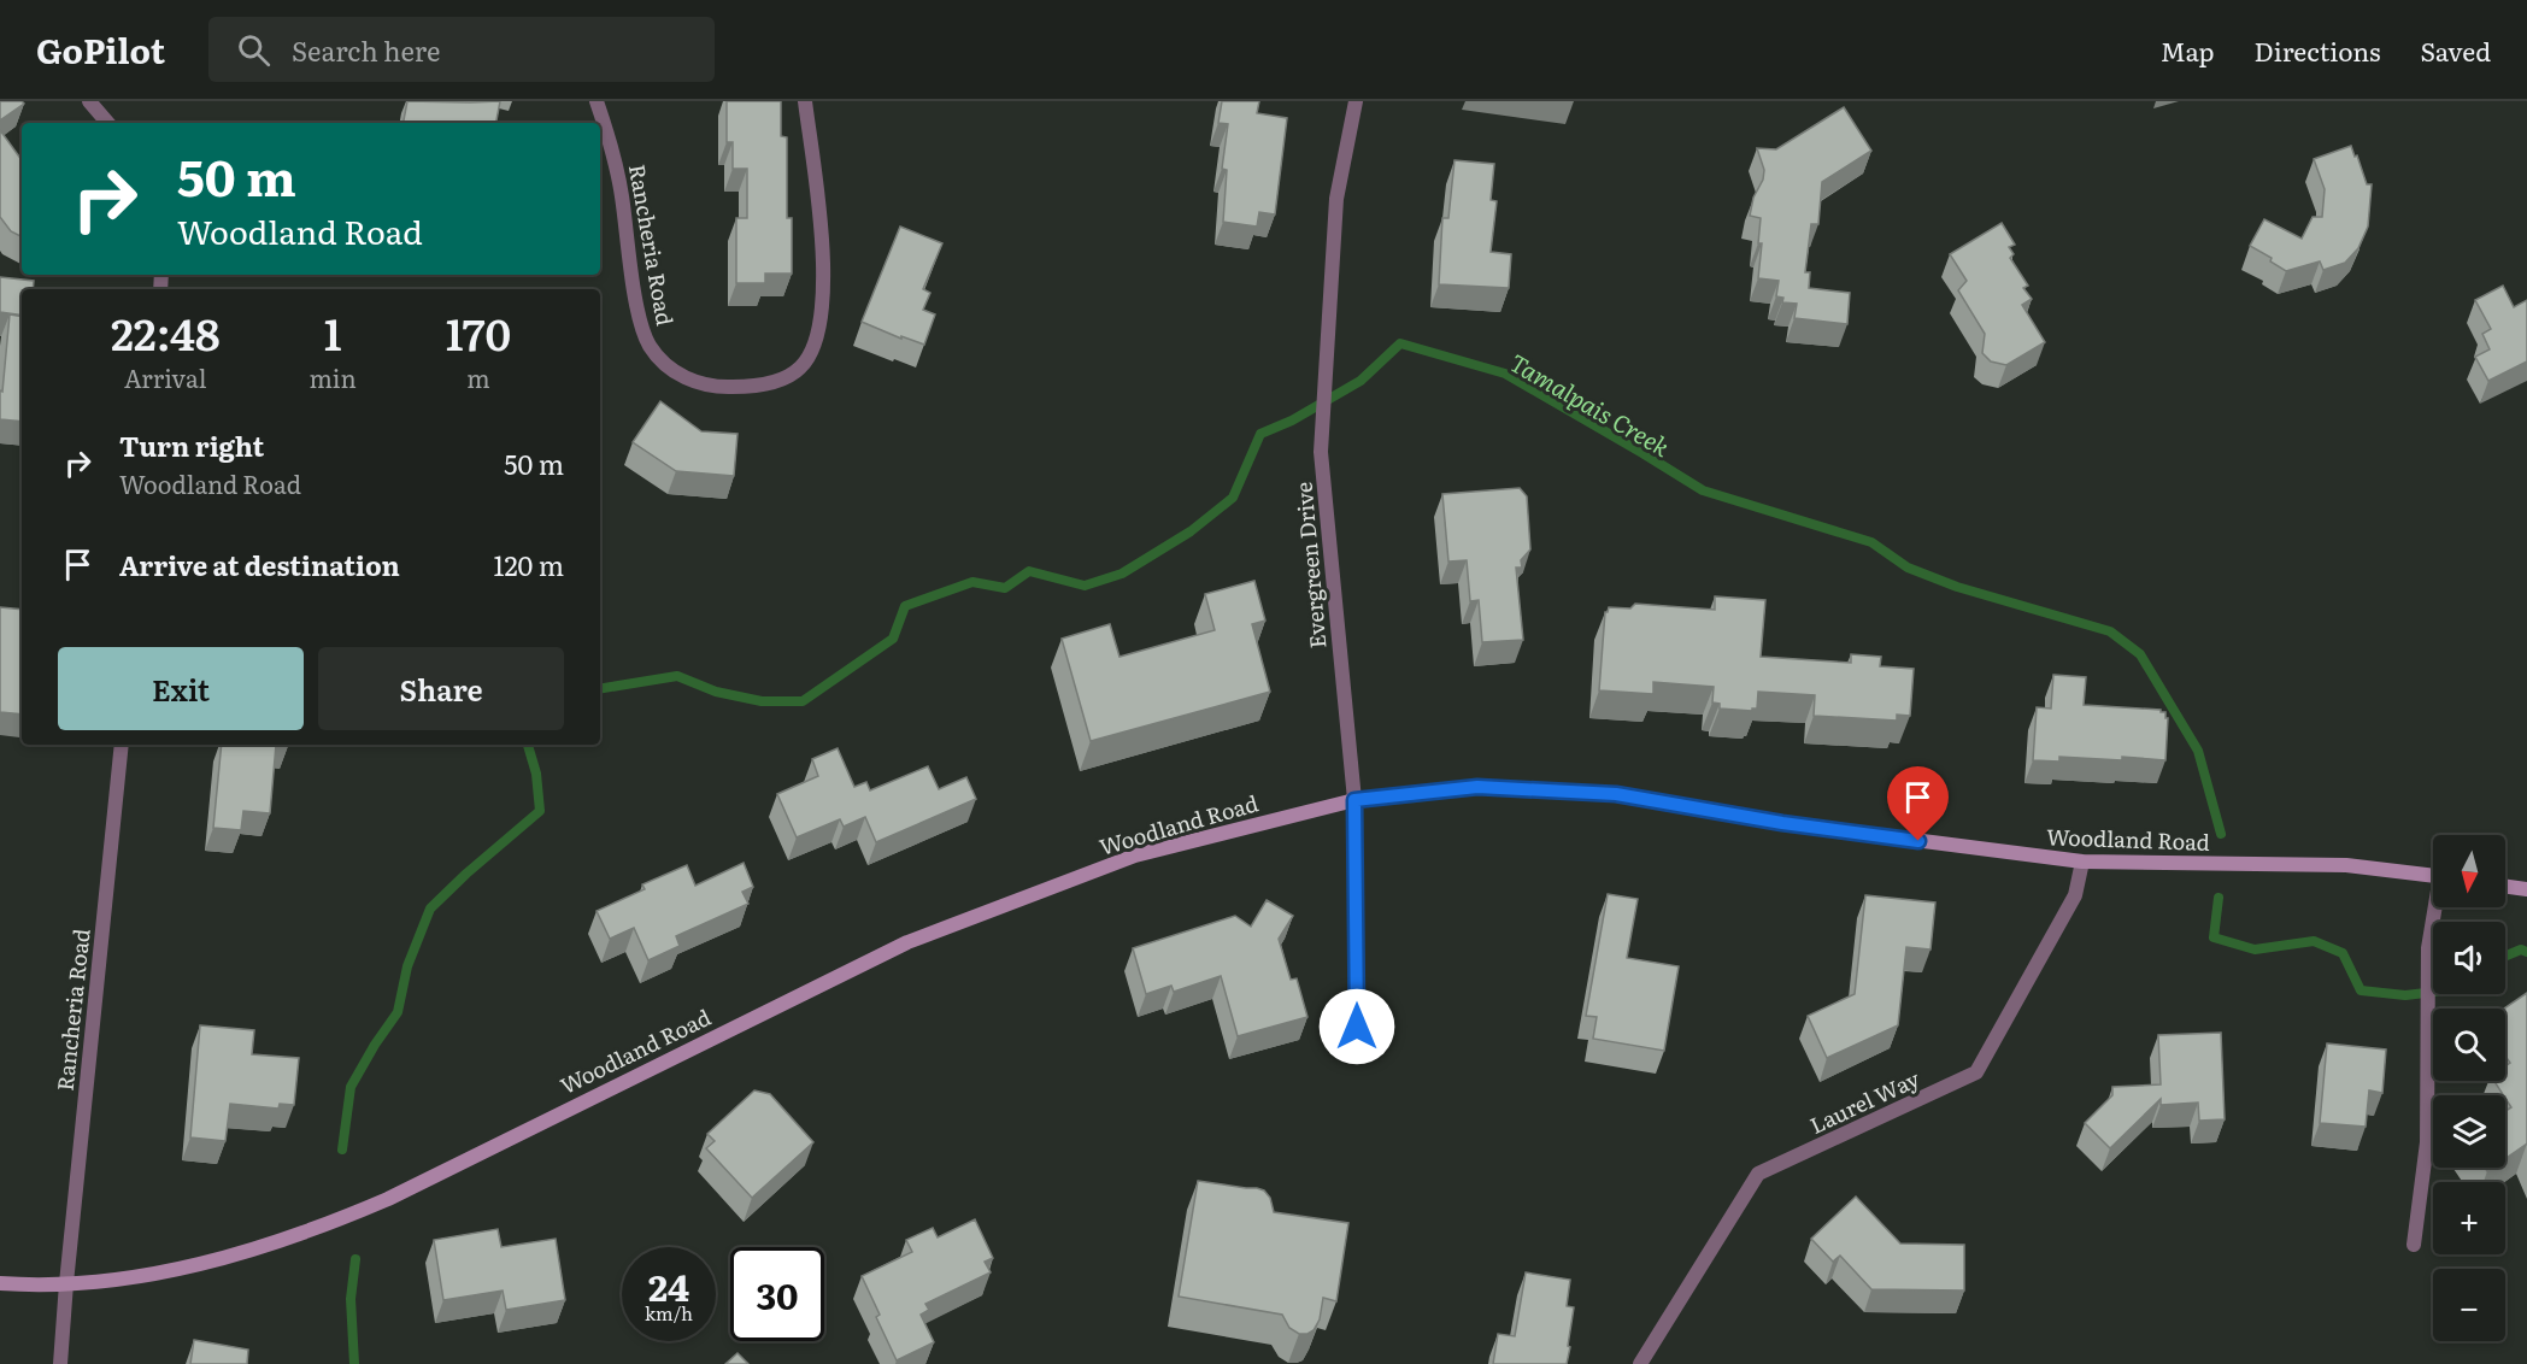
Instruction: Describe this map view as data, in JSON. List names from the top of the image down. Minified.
{"streets":{"street":["Rancheria Road","Evergreen Drive","Woodland Road","Laurel Way"]},"crossings":[["Rancheria Road","Woodland Road"],["Evergreen Drive","Woodland Road"],["Woodland Road","Laurel Way"]],"water":["Tamalpais Creek"],"north":"bottom","page":{"header":"GoPilot","search":"Search here","nav":["Map","Directions","Saved"],"turn":["50 m","Woodland Road"],"eta":["22:48","Arrival","1","min","170","m"],"list":[{"name":"Turn right","note":"Woodland Road","value":"50 m"},{"name":"Arrive at destination","value":"120 m"}],"buttons":["Exit","Share"],"map_buttons":["+","−"],"speed":"24 km/h","limit":"30"}}
